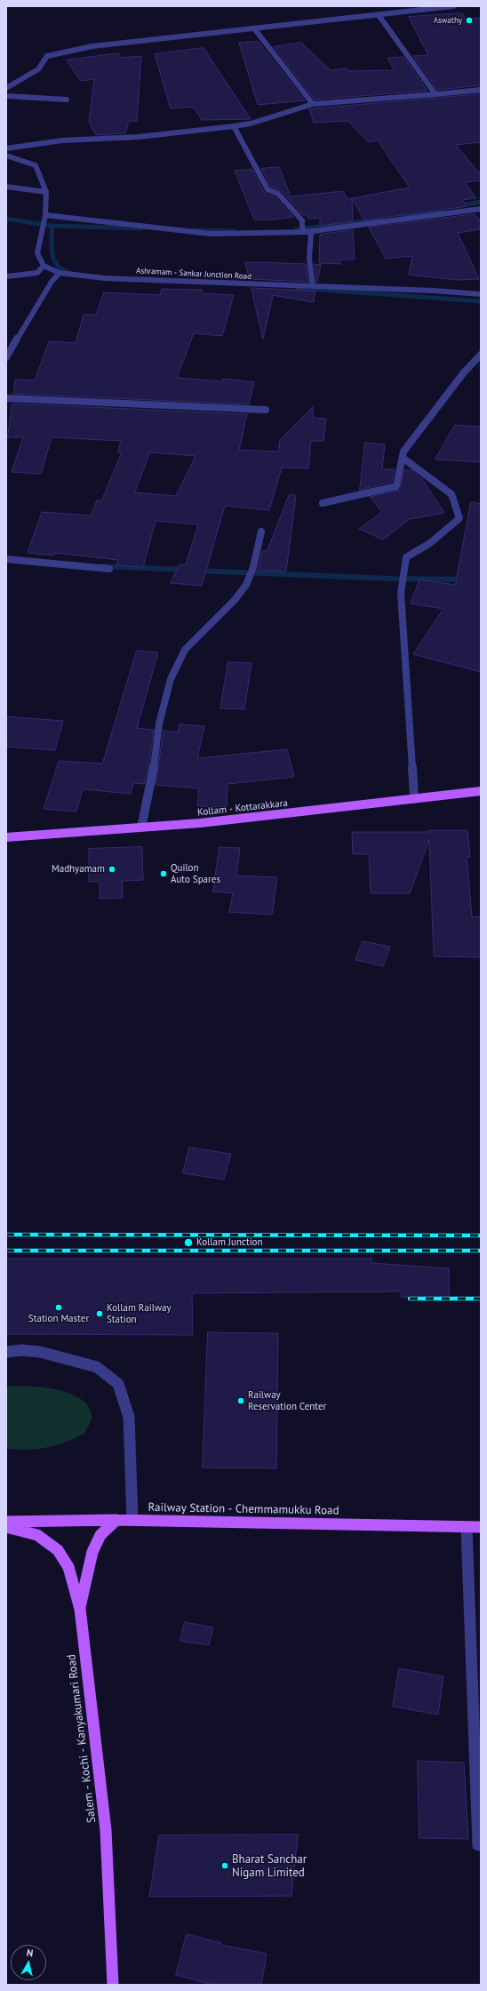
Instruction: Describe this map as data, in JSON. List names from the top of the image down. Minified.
{"streets":{"main road":["Kollam - Kottarakkara","Railway Station - Chemmamukku Road","Salem - Kochi - Kanyakumari Road"],"street":["Ashramam - Sankar Junction Road"]},"places":["Aswathy","Madhyamam","Quilon Auto Spares","Kollam Junction","Station Master","Kollam Railway Station","Railway Reservation Center","Bharat Sanchar Nigam Limited"],"north":"top"}
